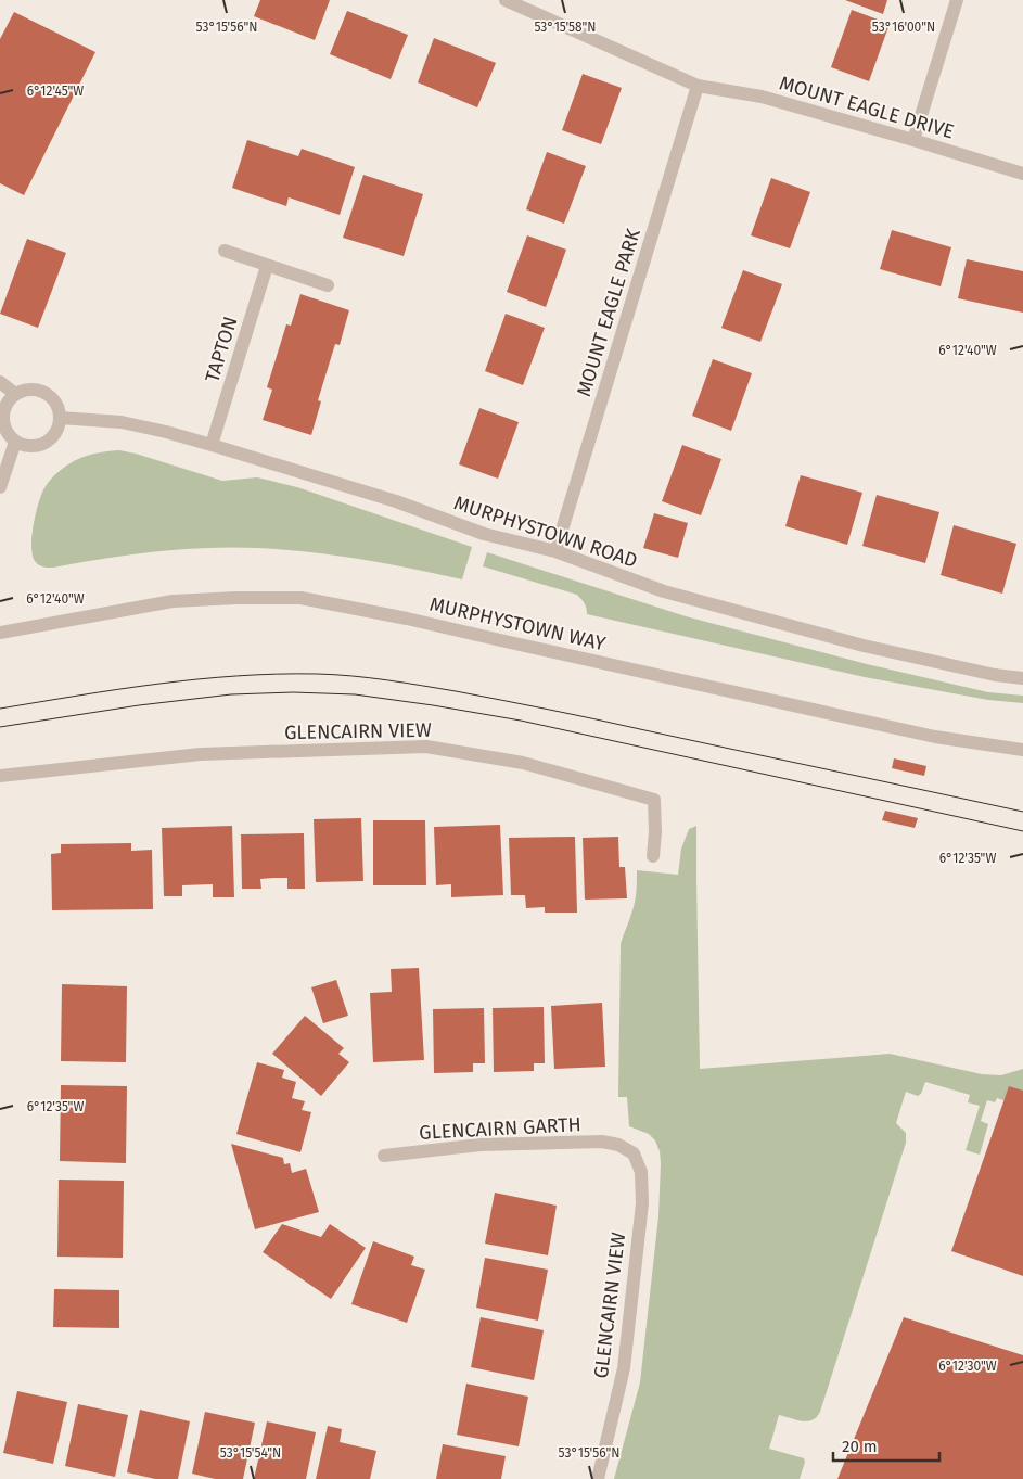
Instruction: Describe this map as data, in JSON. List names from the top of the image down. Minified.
{"streets":{"street":["MOUNT EAGLE DRIVE","MOUNT EAGLE PARK","TAPTON","MURPHYSTOWN ROAD","MURPHYSTOWN WAY","GLENCAIRN VIEW","GLENCAIRN GARTH"]},"crossings":[["MOUNT EAGLE DRIVE","MOUNT EAGLE PARK"],["MOUNT EAGLE PARK","MURPHYSTOWN ROAD"],["TAPTON","MURPHYSTOWN ROAD"],["GLENCAIRN VIEW","GLENCAIRN GARTH"]],"scale_bar":"20 m","coordinates":["53°15'56\"N","53°15'58\"N","53°16'00\"N","6°12'45\"W","6°12'40\"W","6°12'35\"W","6°12'30\"W","53°15'54\"N"]}
